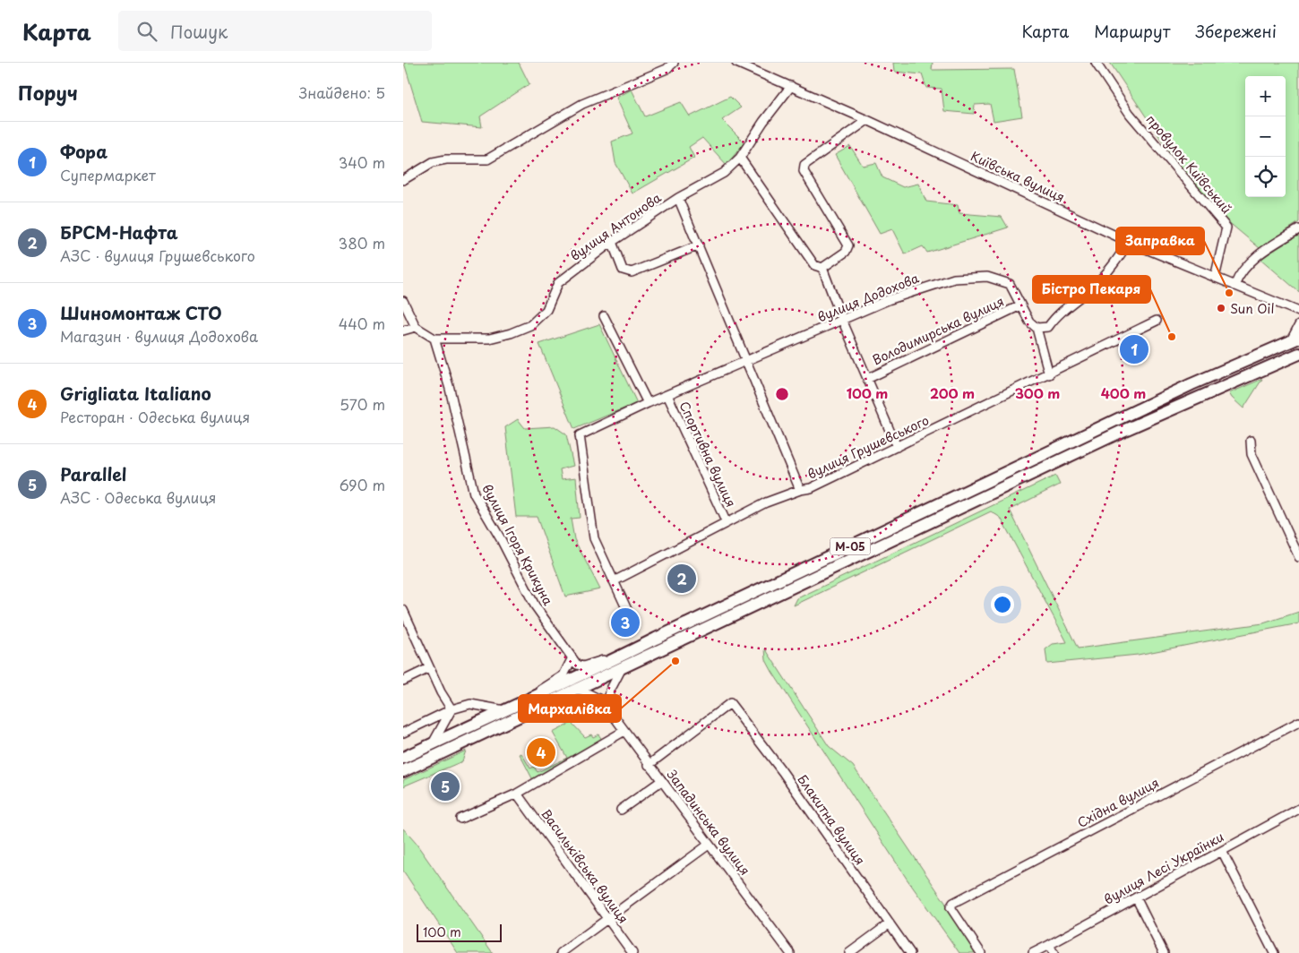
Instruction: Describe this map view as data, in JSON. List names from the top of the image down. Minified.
{"streets":{"highway":["М-05"],"street":["провулок Київський","Київська вулиця","вулиця Антонова","вулиця Додохова","Володимирська вулиця","вулиця Грушевського","Спортивна вулиця","вулиця Ігоря Крикуна","Східна вулиця","Блакитна вулиця","Западинська вулиця","Васильківська вулиця","вулиця Лесі Українки"]},"crossings":[["провулок Київський","Київська вулиця"],["Київська вулиця","вулиця Антонова"],["вулиця Антонова","вулиця Ігоря Крикуна"],["вулиця Додохова","Володимирська вулиця"],["вулиця Додохова","вулиця Грушевського"],["вулиця Додохова","Спортивна вулиця"],["вулиця Грушевського","Спортивна вулиця"],["М-05","Западинська вулиця"],["Блакитна вулиця","Западинська вулиця"]],"places":["Заправка","Sun Oil","Бістро Пекаря","Мархалівка"],"scale_bar":"100 m","page":{"header":"Карта","search":"Пошук","nav":["Карта","Маршрут","Збережені"],"heading":["Поруч","Знайдено: 5"],"map_buttons":["+","−"],"list":[{"mark":"1","name":"Фора","note":"Супермаркет","value":"340 m"},{"mark":"2","name":"БРСМ-Нафта","note":"АЗС · вулиця Грушевського","value":"380 m"},{"mark":"3","name":"Шиномонтаж СТО","note":"Магазин · вулиця Додохова","value":"440 m"},{"mark":"4","name":"Grigliata Italiano","note":"Ресторан · Одеська вулиця","value":"570 m"},{"mark":"5","name":"Parallel","note":"АЗС · Одеська вулиця","value":"690 m"}],"pins":["1","2","3","4","5"],"scale":"100 m"},"rings":["100 m","200 m","300 m","400 m"]}
